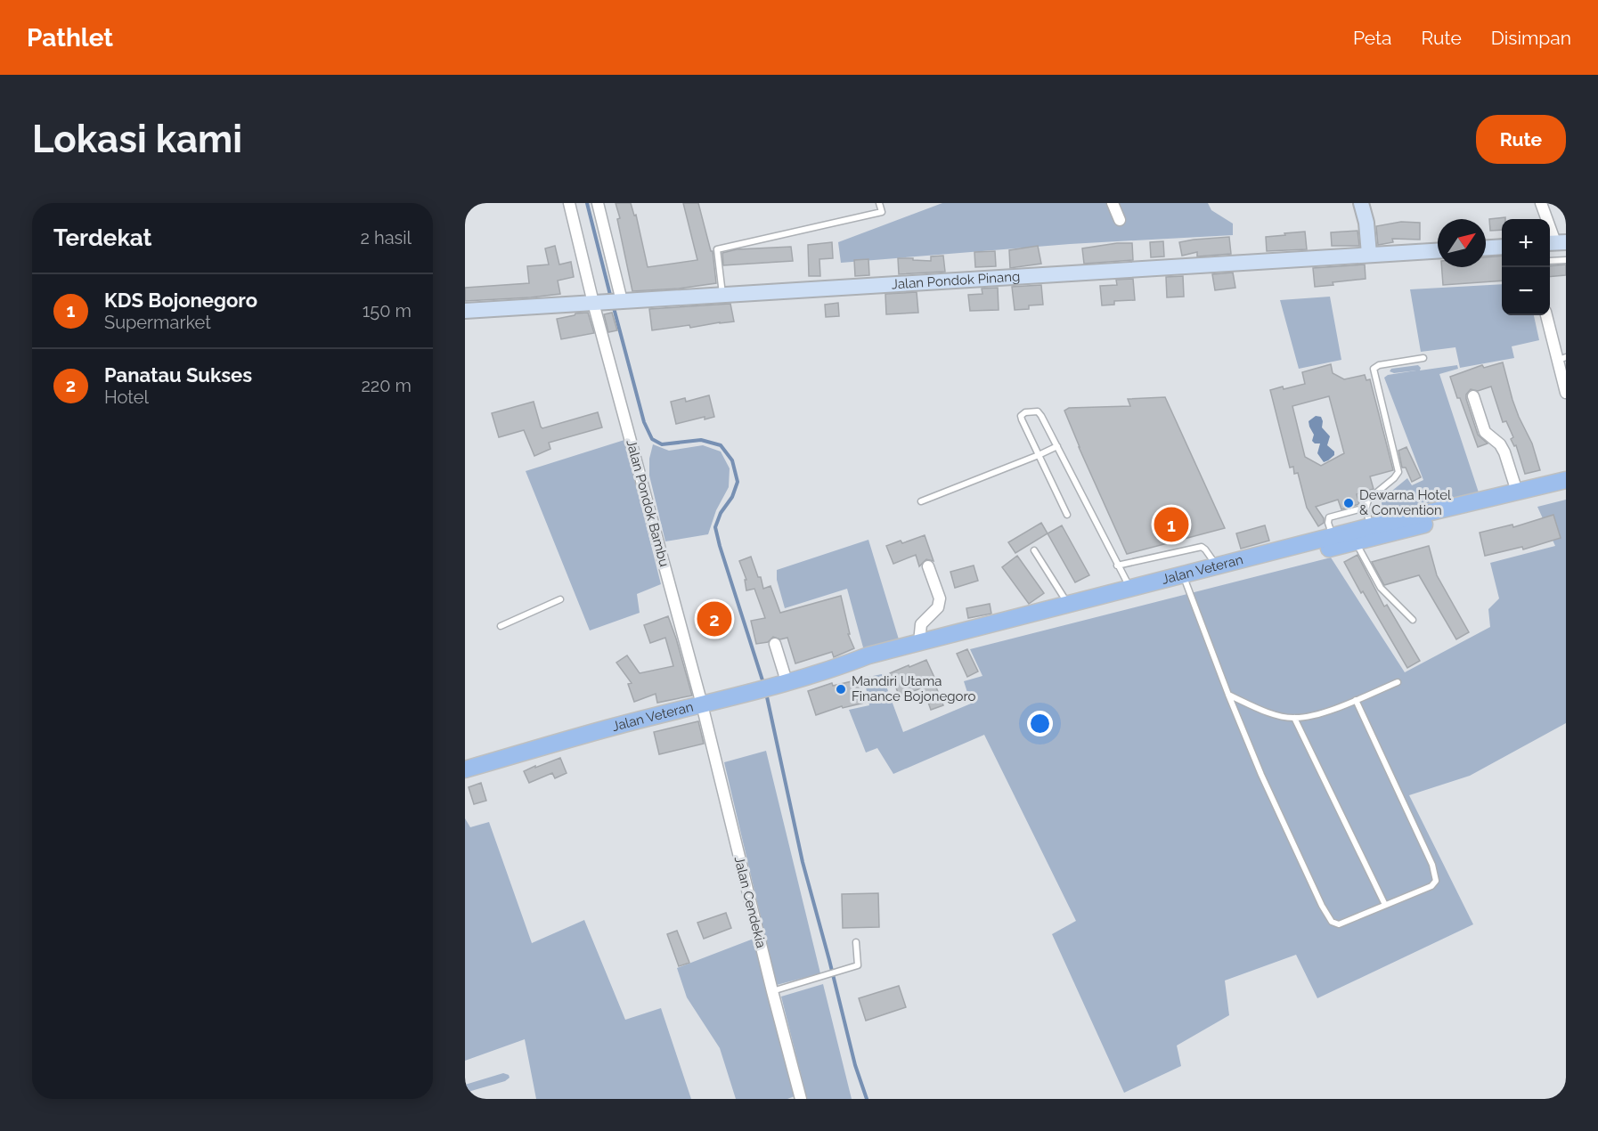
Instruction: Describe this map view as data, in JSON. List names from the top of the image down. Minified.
{"streets":{"main road":["Jalan Veteran"],"street":["Jalan Pondok Pinang","Jalan Pondok Bambu","Jalan Cendekia"]},"crossings":[["Jalan Pondok Pinang","Jalan Pondok Bambu"],["Jalan Pondok Bambu","Jalan Veteran"],["Jalan Pondok Bambu","Jalan Cendekia"],["Jalan Veteran","Jalan Cendekia"]],"places":["Dewarna Hotel & Convention","Mandiri Utama Finance Bojonegoro"],"north":"top right","page":{"header":"Pathlet","nav":["Peta","Rute","Disimpan"],"buttons":"Rute","title":"Lokasi kami","heading":["Terdekat","2 hasil"],"map_buttons":["+","−"],"list":[{"mark":"1","name":"KDS Bojonegoro","note":"Supermarket","value":"150 m"},{"mark":"2","name":"Panatau Sukses","note":"Hotel","value":"220 m"}],"pins":["1","2"]}}
